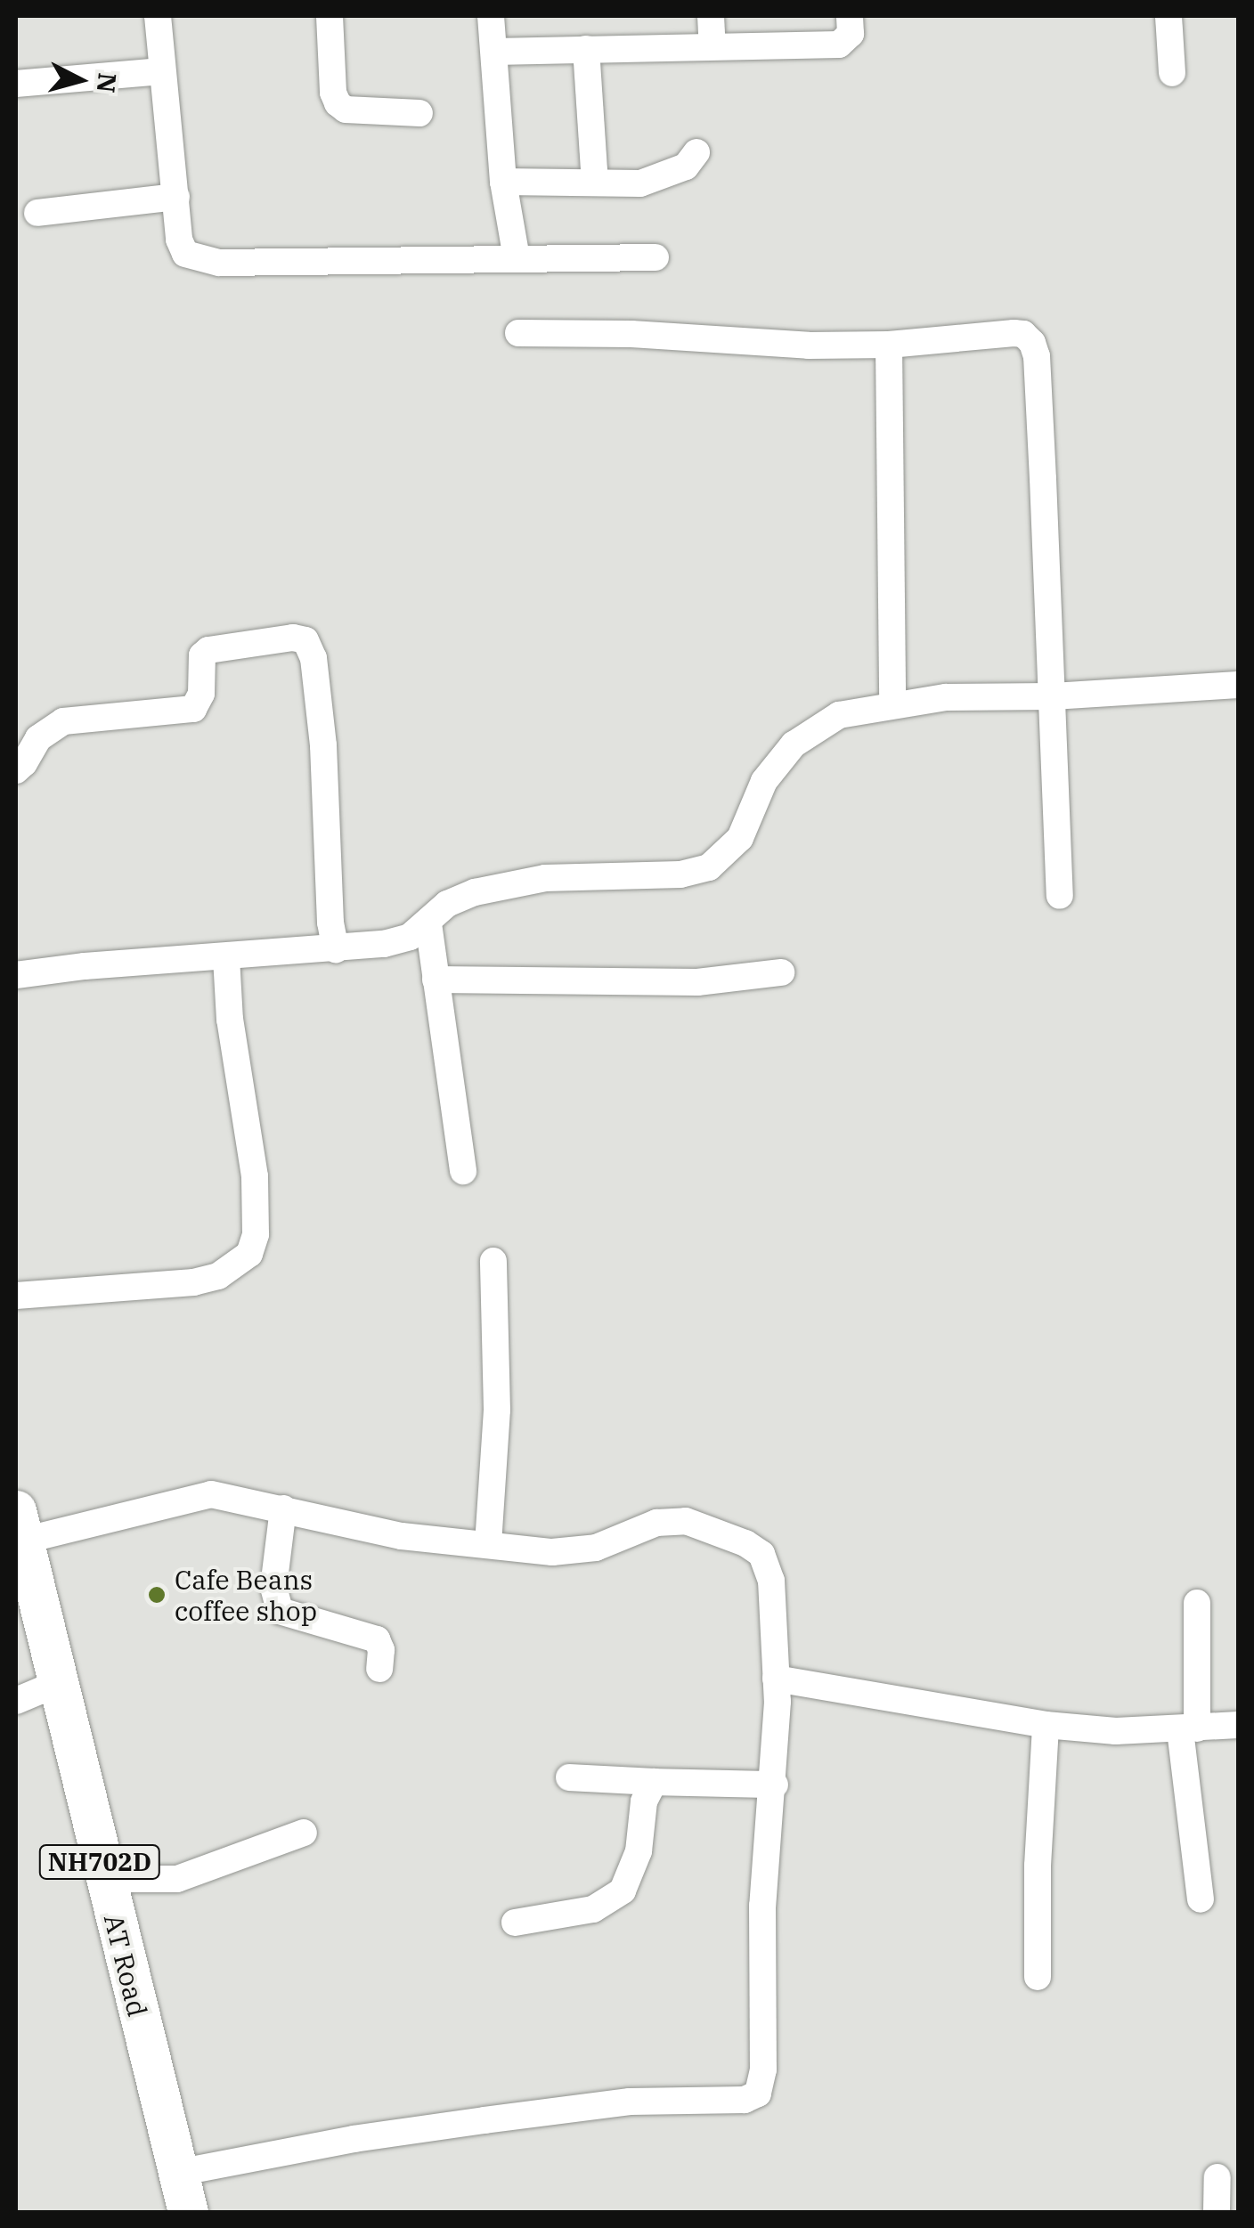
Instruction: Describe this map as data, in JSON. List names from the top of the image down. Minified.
{"streets":{"highway":["NH702D","AT Road"]},"places":["Cafe Beans coffee shop"],"north":"right"}
